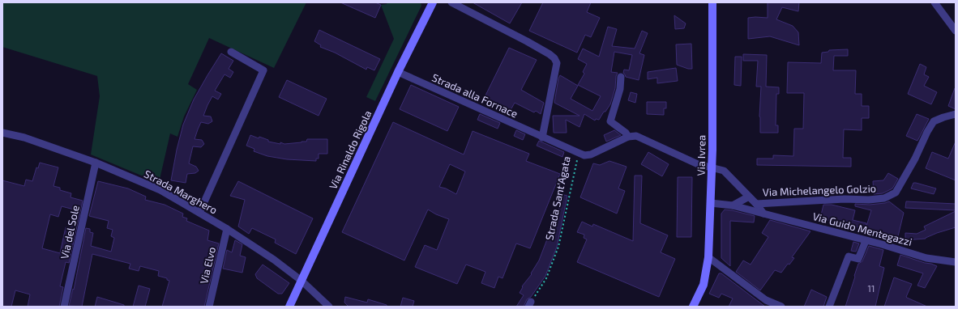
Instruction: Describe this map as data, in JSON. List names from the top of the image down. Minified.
{"streets":{"street":["Strada alla Fornace","Via Rinaldo Rigola","Via Ivrea","Via Michelangelo Golzio","Strada Marghero","Strada Sant'Agata","Via Guido Mentegazzi","Via del Sole","Via Elvo"]},"crossings":[["Strada alla Fornace","Via Rinaldo Rigola"],["Strada alla Fornace","Strada Sant'Agata"],["Via Rinaldo Rigola","Strada Marghero"],["Via Ivrea","Via Guido Mentegazzi"],["Strada Marghero","Via del Sole"],["Strada Marghero","Via Elvo"]],"house_numbers":["11"]}
